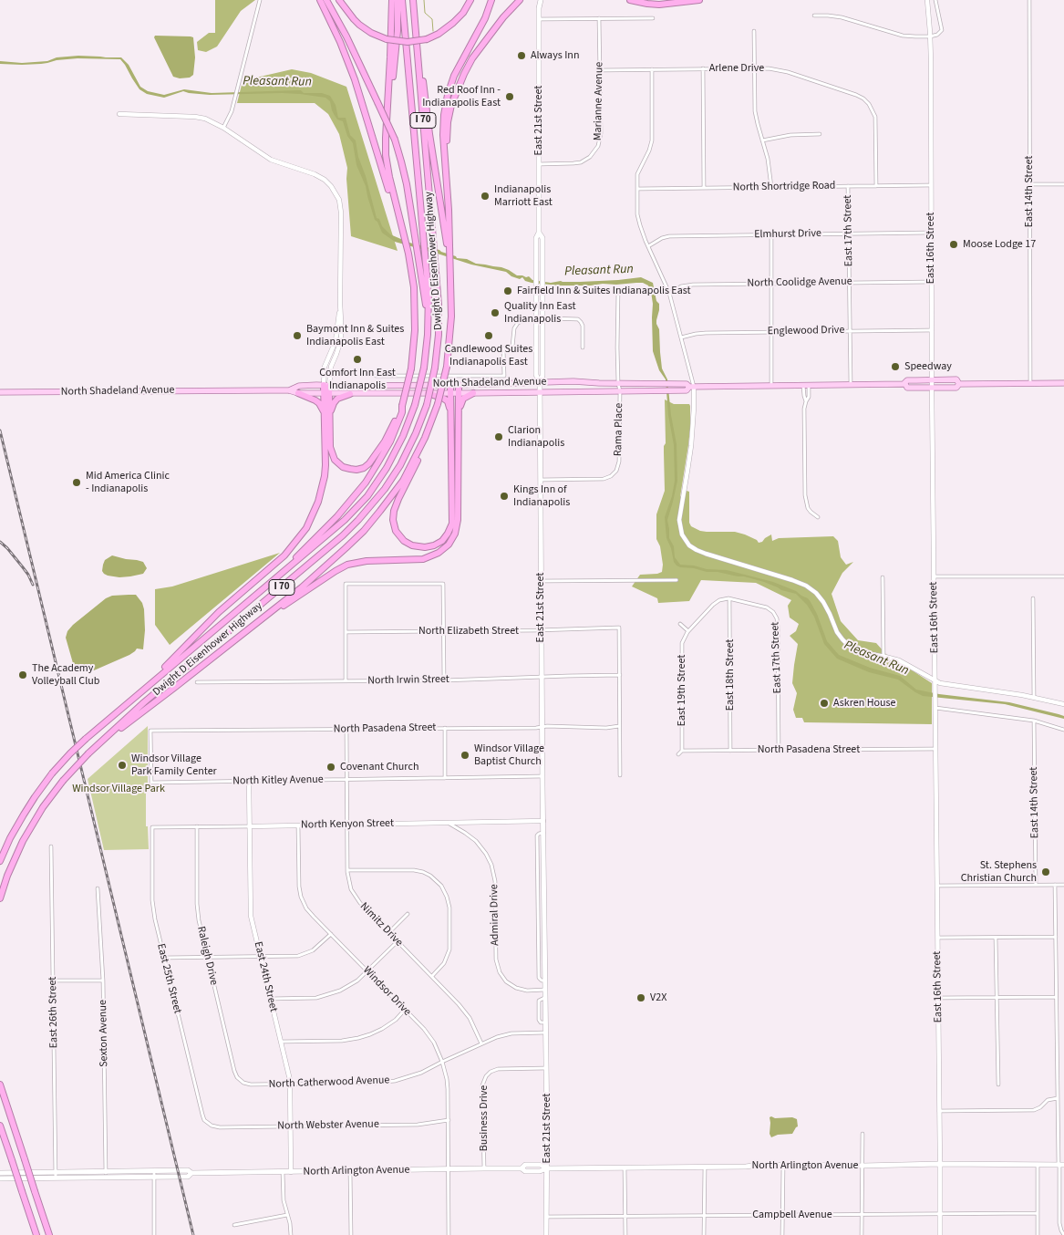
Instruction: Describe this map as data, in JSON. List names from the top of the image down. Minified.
{"streets":{"highway":["I 70","Dwight D Eisenhower Highway"],"main road":["East 21st Street","East 16th Street","North Shadeland Avenue","North Arlington Avenue"],"street":["Arlene Drive","Marianne Avenue","North Shortridge Road","East 14th Street","East 17th Street","Elmhurst Drive","North Coolidge Avenue","Englewood Drive","Rama Place","North Elizabeth Street","East 18th Street","North Irwin Street","East 19th Street","North Pasadena Street","North Kitley Avenue","North Kenyon Street","Admiral Drive","Nimitz Drive","Raleigh Drive","East 24th Street","East 25th Street","Windsor Drive","East 26th Street","Sexton Avenue","North Catherwood Avenue","Business Drive","North Webster Avenue","Campbell Avenue"]},"crossings":[["Arlene Drive","Marianne Avenue"],["Arlene Drive","North Shortridge Road"],["Marianne Avenue","East 21st Street"],["East 21st Street","North Shadeland Avenue"],["East 21st Street","Rama Place"],["East 21st Street","North Elizabeth Street"],["East 21st Street","North Irwin Street"],["East 21st Street","North Pasadena Street"],["East 21st Street","North Kitley Avenue"],["East 21st Street","North Kenyon Street"],["East 21st Street","Admiral Drive"],["East 21st Street","North Catherwood Avenue"],["East 21st Street","Business Drive"],["East 21st Street","North Arlington Avenue"],["East 21st Street","Campbell Avenue"],["North Shortridge Road","East 17th Street"],["North Shortridge Road","East 16th Street"],["East 14th Street","North Shadeland Avenue"],["East 17th Street","Elmhurst Drive"],["East 17th Street","North Coolidge Avenue"],["East 17th Street","Englewood Drive"],["East 17th Street","North Shadeland Avenue"],["East 17th Street","East 18th Street"],["East 17th Street","East 19th Street"],["East 17th Street","North Pasadena Street"],["Elmhurst Drive","East 16th Street"],["East 16th Street","North Coolidge Avenue"],["East 16th Street","Englewood Drive"],["East 16th Street","North Shadeland Avenue"],["East 16th Street","North Pasadena Street"],["East 16th Street","North Arlington Avenue"],["East 16th Street","Campbell Avenue"],["North Shadeland Avenue","Rama Place"],["North Elizabeth Street","North Irwin Street"],["East 18th Street","East 19th Street"],["East 18th Street","North Pasadena Street"],["East 19th Street","North Pasadena Street"],["North Pasadena Street","North Kitley Avenue"],["North Pasadena Street","Nimitz Drive"],["North Kitley Avenue","Nimitz Drive"],["North Kitley Avenue","East 24th Street"],["North Kenyon Street","Admiral Drive"],["North Kenyon Street","Nimitz Drive"],["North Kenyon Street","Raleigh Drive"],["North Kenyon Street","East 24th Street"],["North Kenyon Street","East 25th Street"],["North Kenyon Street","Windsor Drive"],["Nimitz Drive","North Catherwood Avenue"],["Raleigh Drive","North Catherwood Avenue"],["East 24th Street","North Catherwood Avenue"],["East 24th Street","North Webster Avenue"],["East 24th Street","North Arlington Avenue"],["East 25th Street","North Webster Avenue"],["Windsor Drive","North Catherwood Avenue"],["Windsor Drive","North Webster Avenue"],["Windsor Drive","North Arlington Avenue"],["East 26th Street","North Arlington Avenue"],["Sexton Avenue","North Arlington Avenue"],["Business Drive","North Arlington Avenue"]],"water":["Pleasant Run"],"parks":["Windsor Village Park"],"places":["Always Inn","Red Roof Inn - Indianapolis East","Indianapolis Marriott East","Moose Lodge 17","Fairfield Inn & Suites Indianapolis East","Quality Inn East Indianapolis","Baymont Inn & Suites Indianapolis East","Candlewood Suites Indianapolis East","Comfort Inn East Indianapolis","Speedway","Clarion Indianapolis","Mid America Clinic - Indianapolis","Kings Inn of Indianapolis","The Academy Volleyball Club","Askren House","Windsor Village Baptist Church","Windsor Village Park Family Center","Covenant Church","St. Stephens Christian Church","V2X"]}
